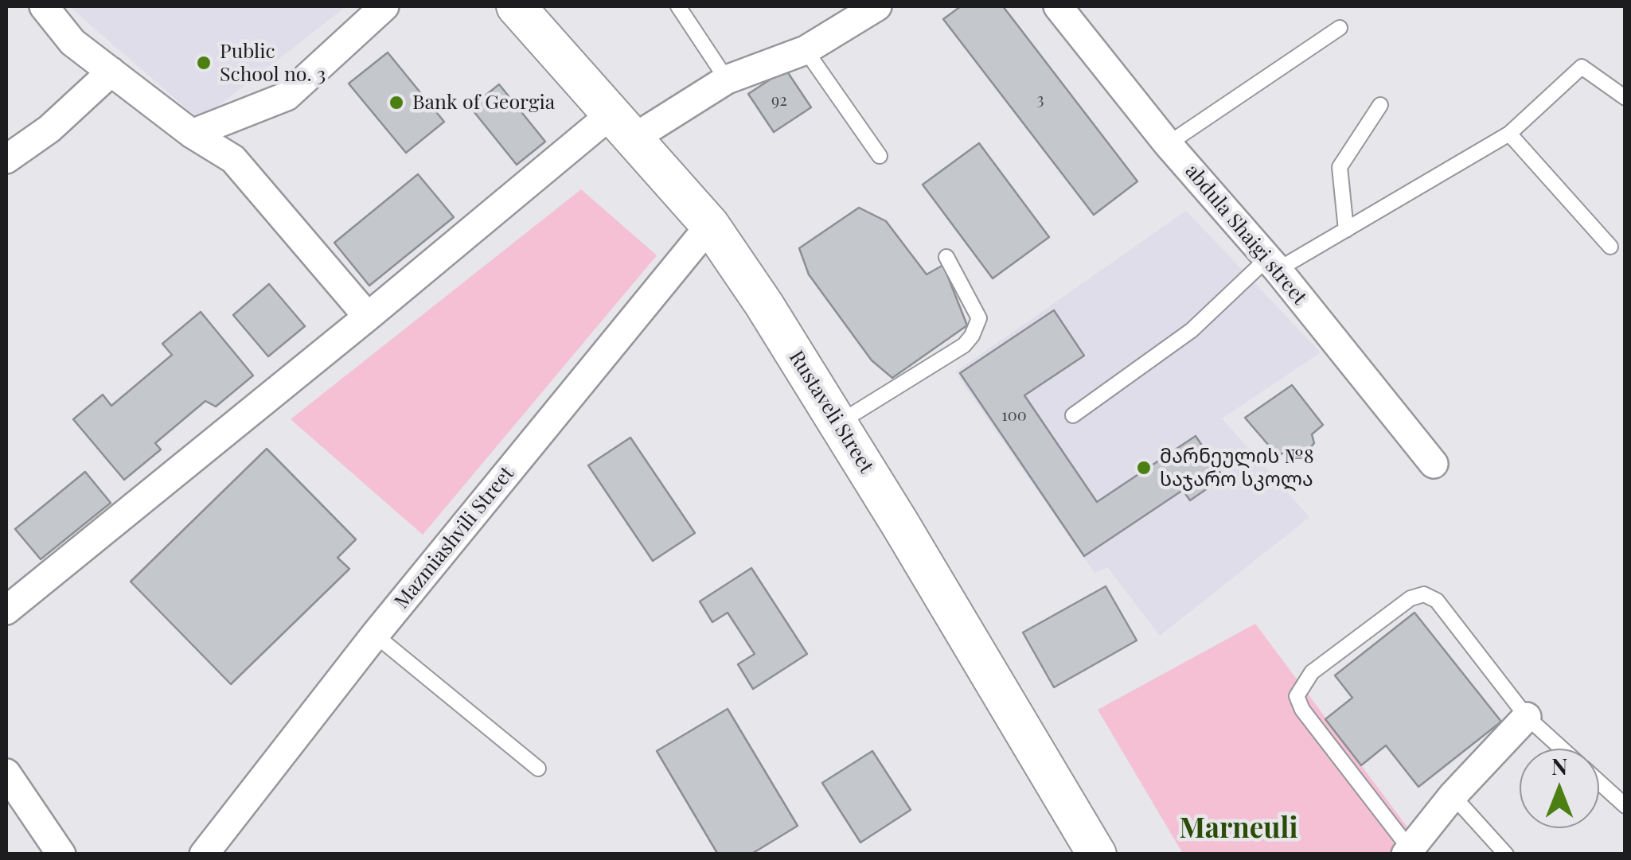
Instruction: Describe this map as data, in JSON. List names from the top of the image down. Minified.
{"streets":{"main road":["Rustaveli Street"],"street":["abdula Shaigi street","Mazmiashvili Street"]},"crossings":[["Rustaveli Street","Mazmiashvili Street"]],"districts":["Marneuli"],"places":["Public School no. 3","Bank of Georgia","მარნეულის №8 საჯარო სკოლა"],"house_numbers":["3","92","100"],"north":"top"}
